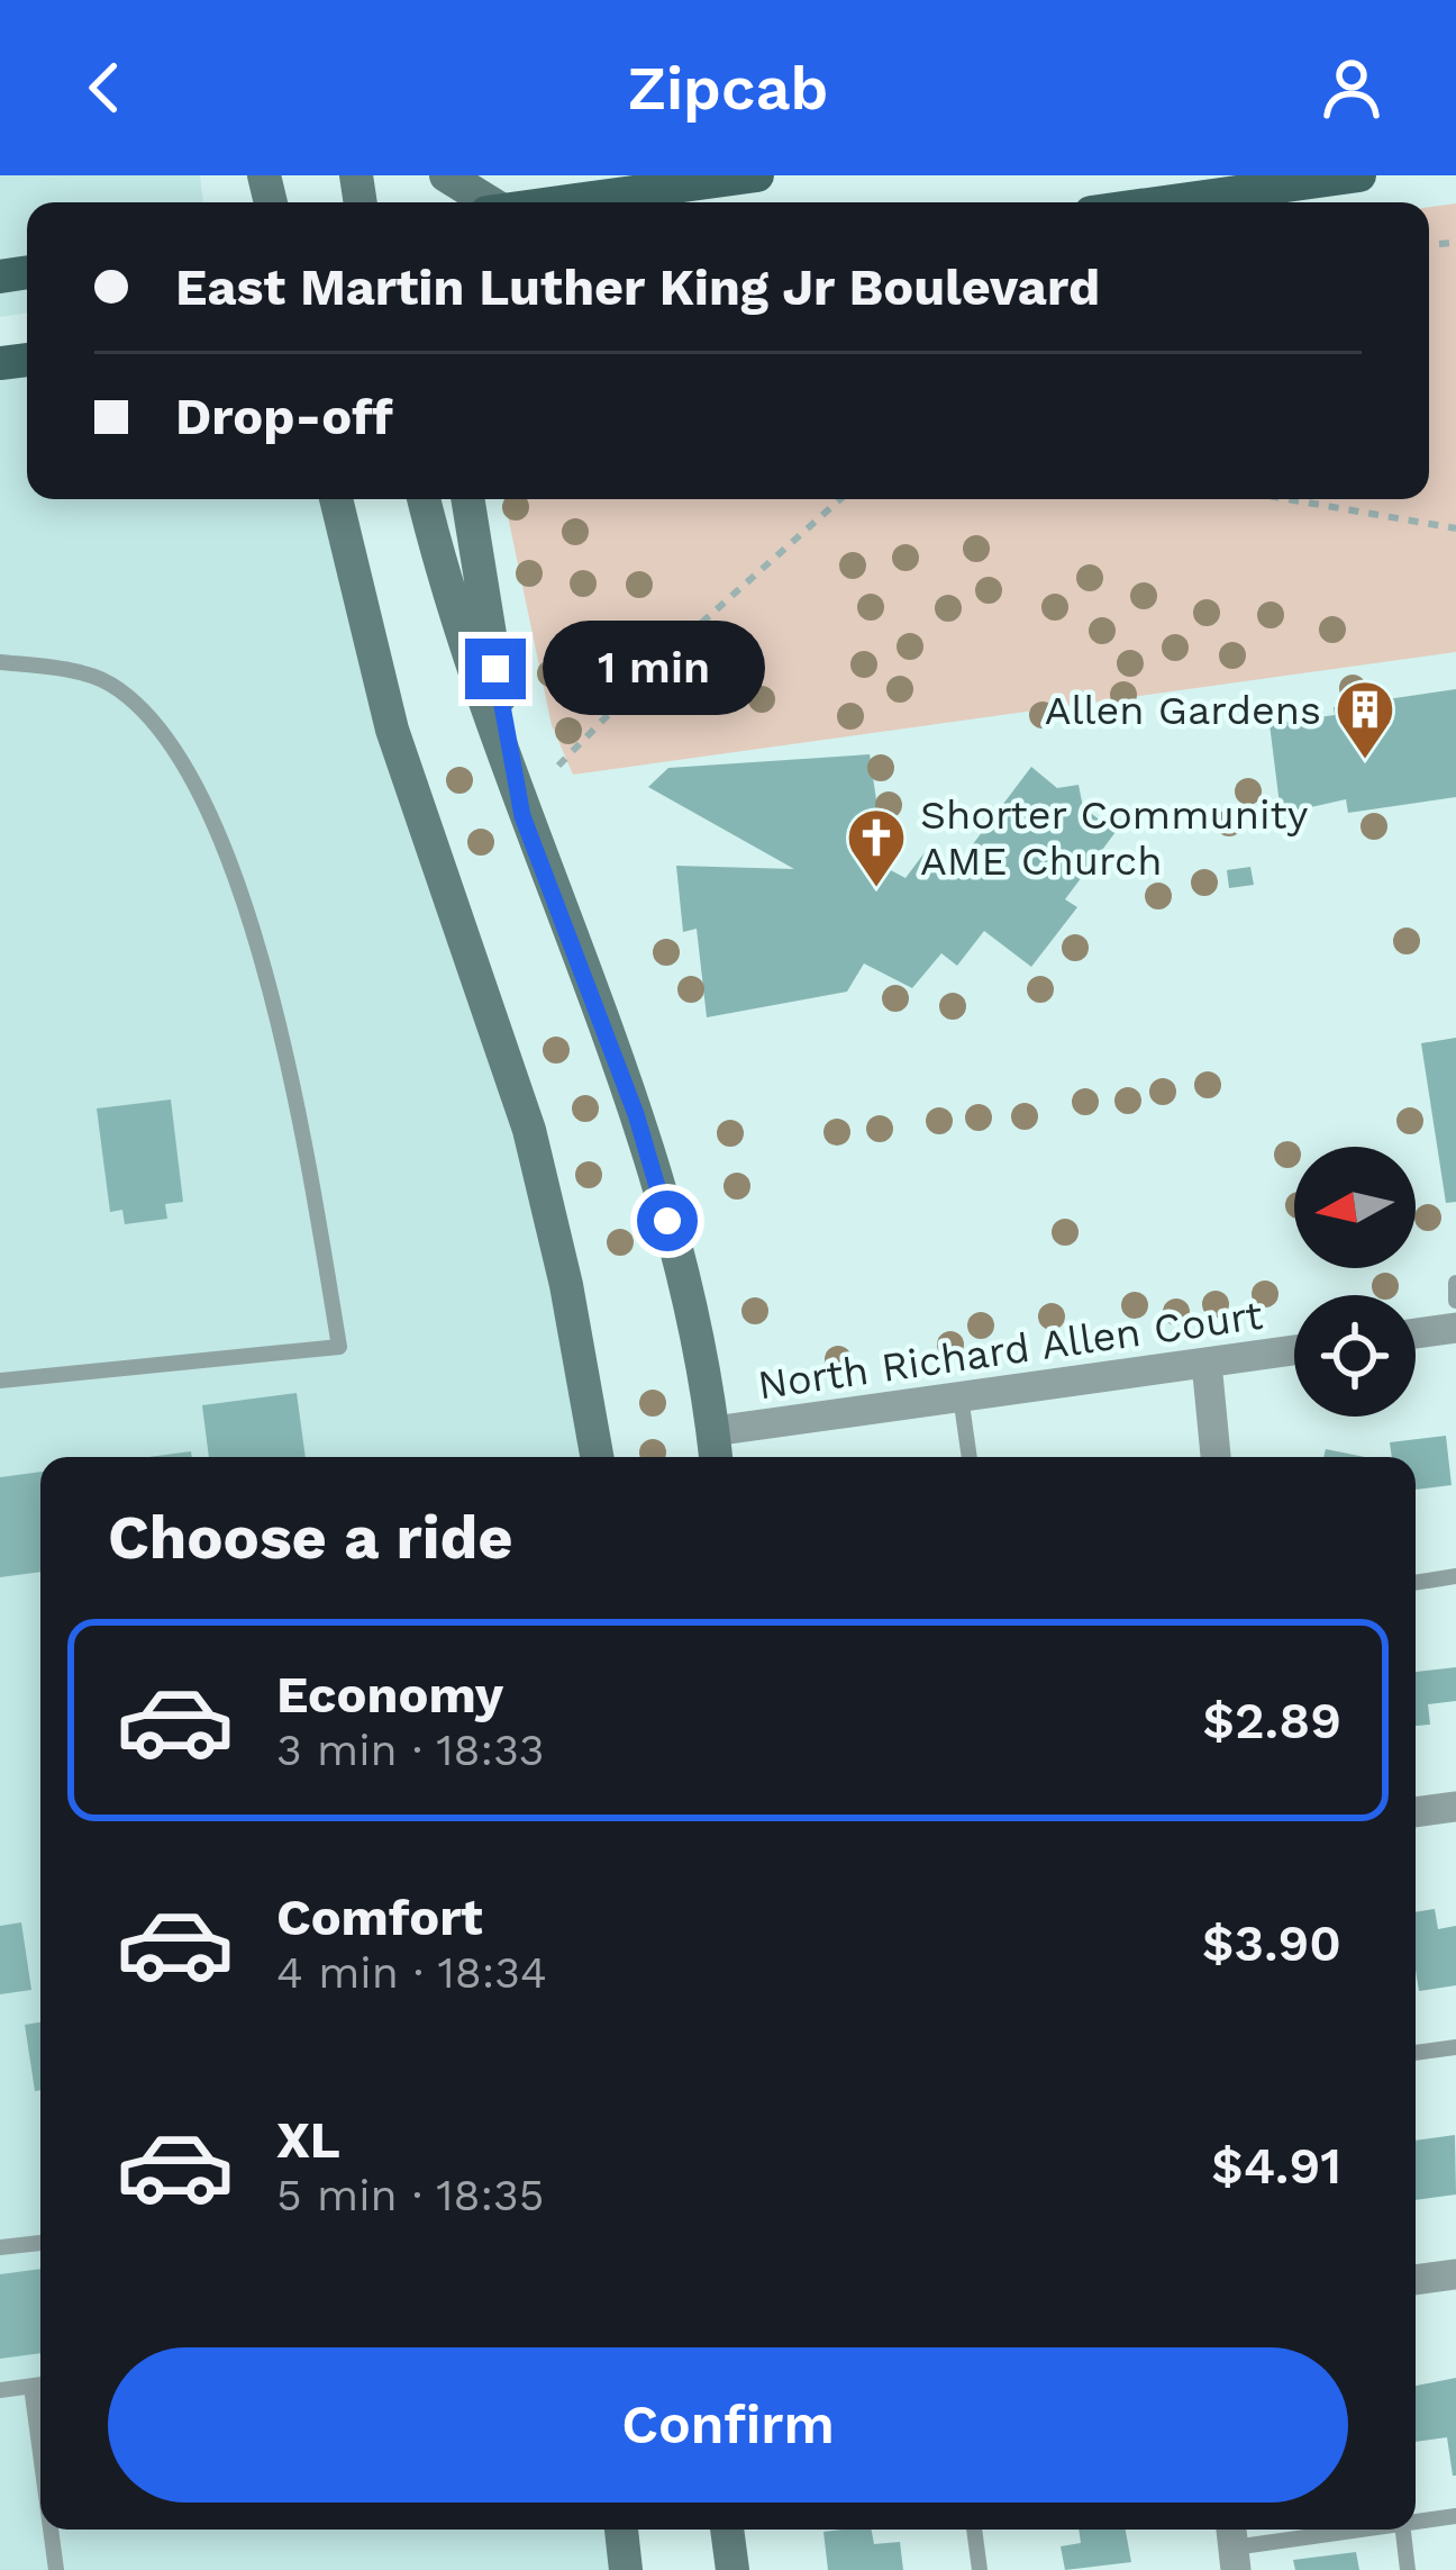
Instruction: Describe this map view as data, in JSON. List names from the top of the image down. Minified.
{"streets":{"street":["North Richard Allen Court"]},"places":{"building":["Allen Gardens"],"church":["Shorter Community AME Church"]},"north":"left","page":{"header":"Zipcab","banner":["East Martin Luther King Jr Boulevard","Drop-off"],"bubble":"1 min","heading":"Choose a ride","list":[{"name":"Economy","note":"3 min · 18:33","value":"$2.89"},{"name":"Comfort","note":"4 min · 18:34","value":"$3.90"},{"name":"XL","note":"5 min · 18:35","value":"$4.91"}],"buttons":"Confirm"}}
